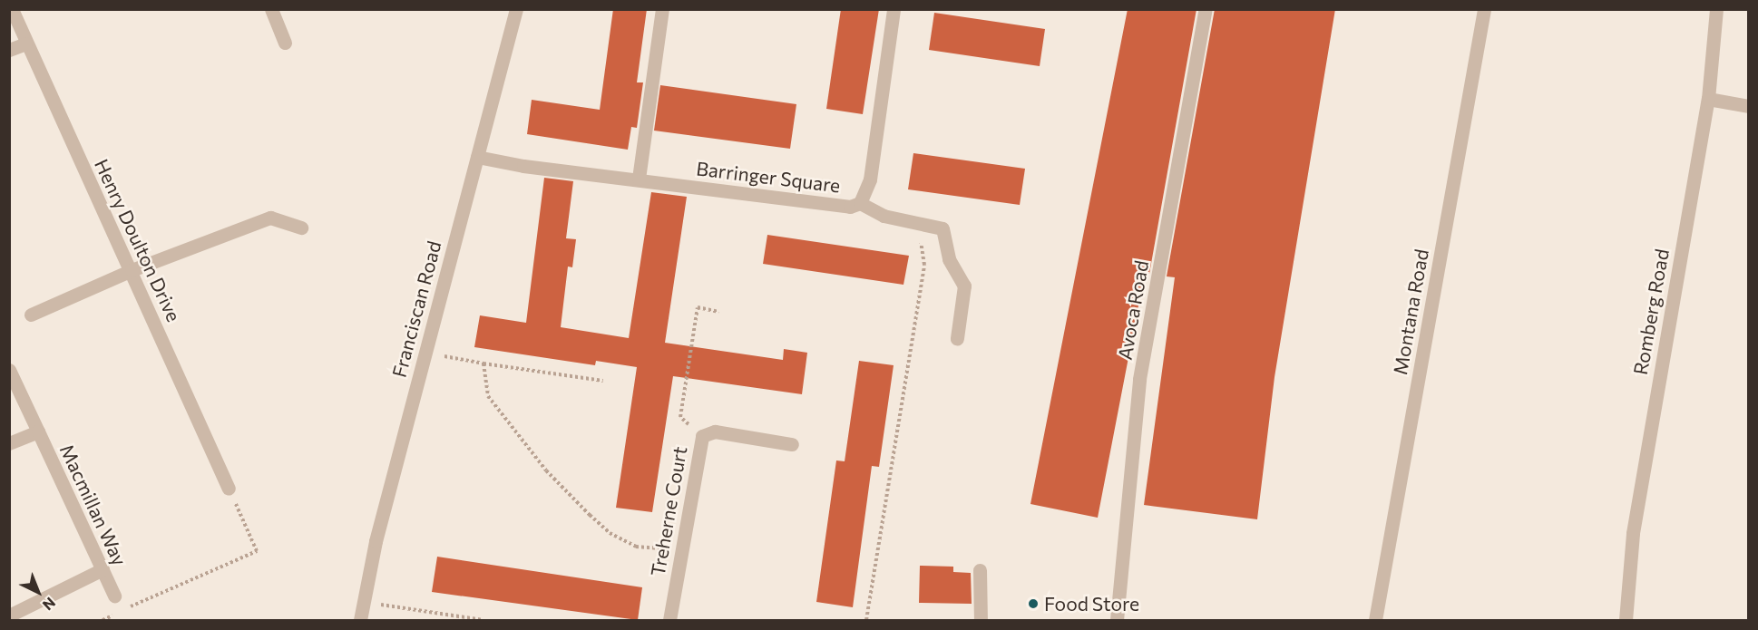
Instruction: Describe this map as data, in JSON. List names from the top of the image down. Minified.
{"streets":{"street":["Barringer Square","Henry Doulton Drive","Franciscan Road","Avoca Road","Montana Road","Romberg Road","Macmillan Way","Treherne Court"]},"crossings":[["Barringer Square","Franciscan Road"]],"places":["Food Store"],"north":"bottom right"}
